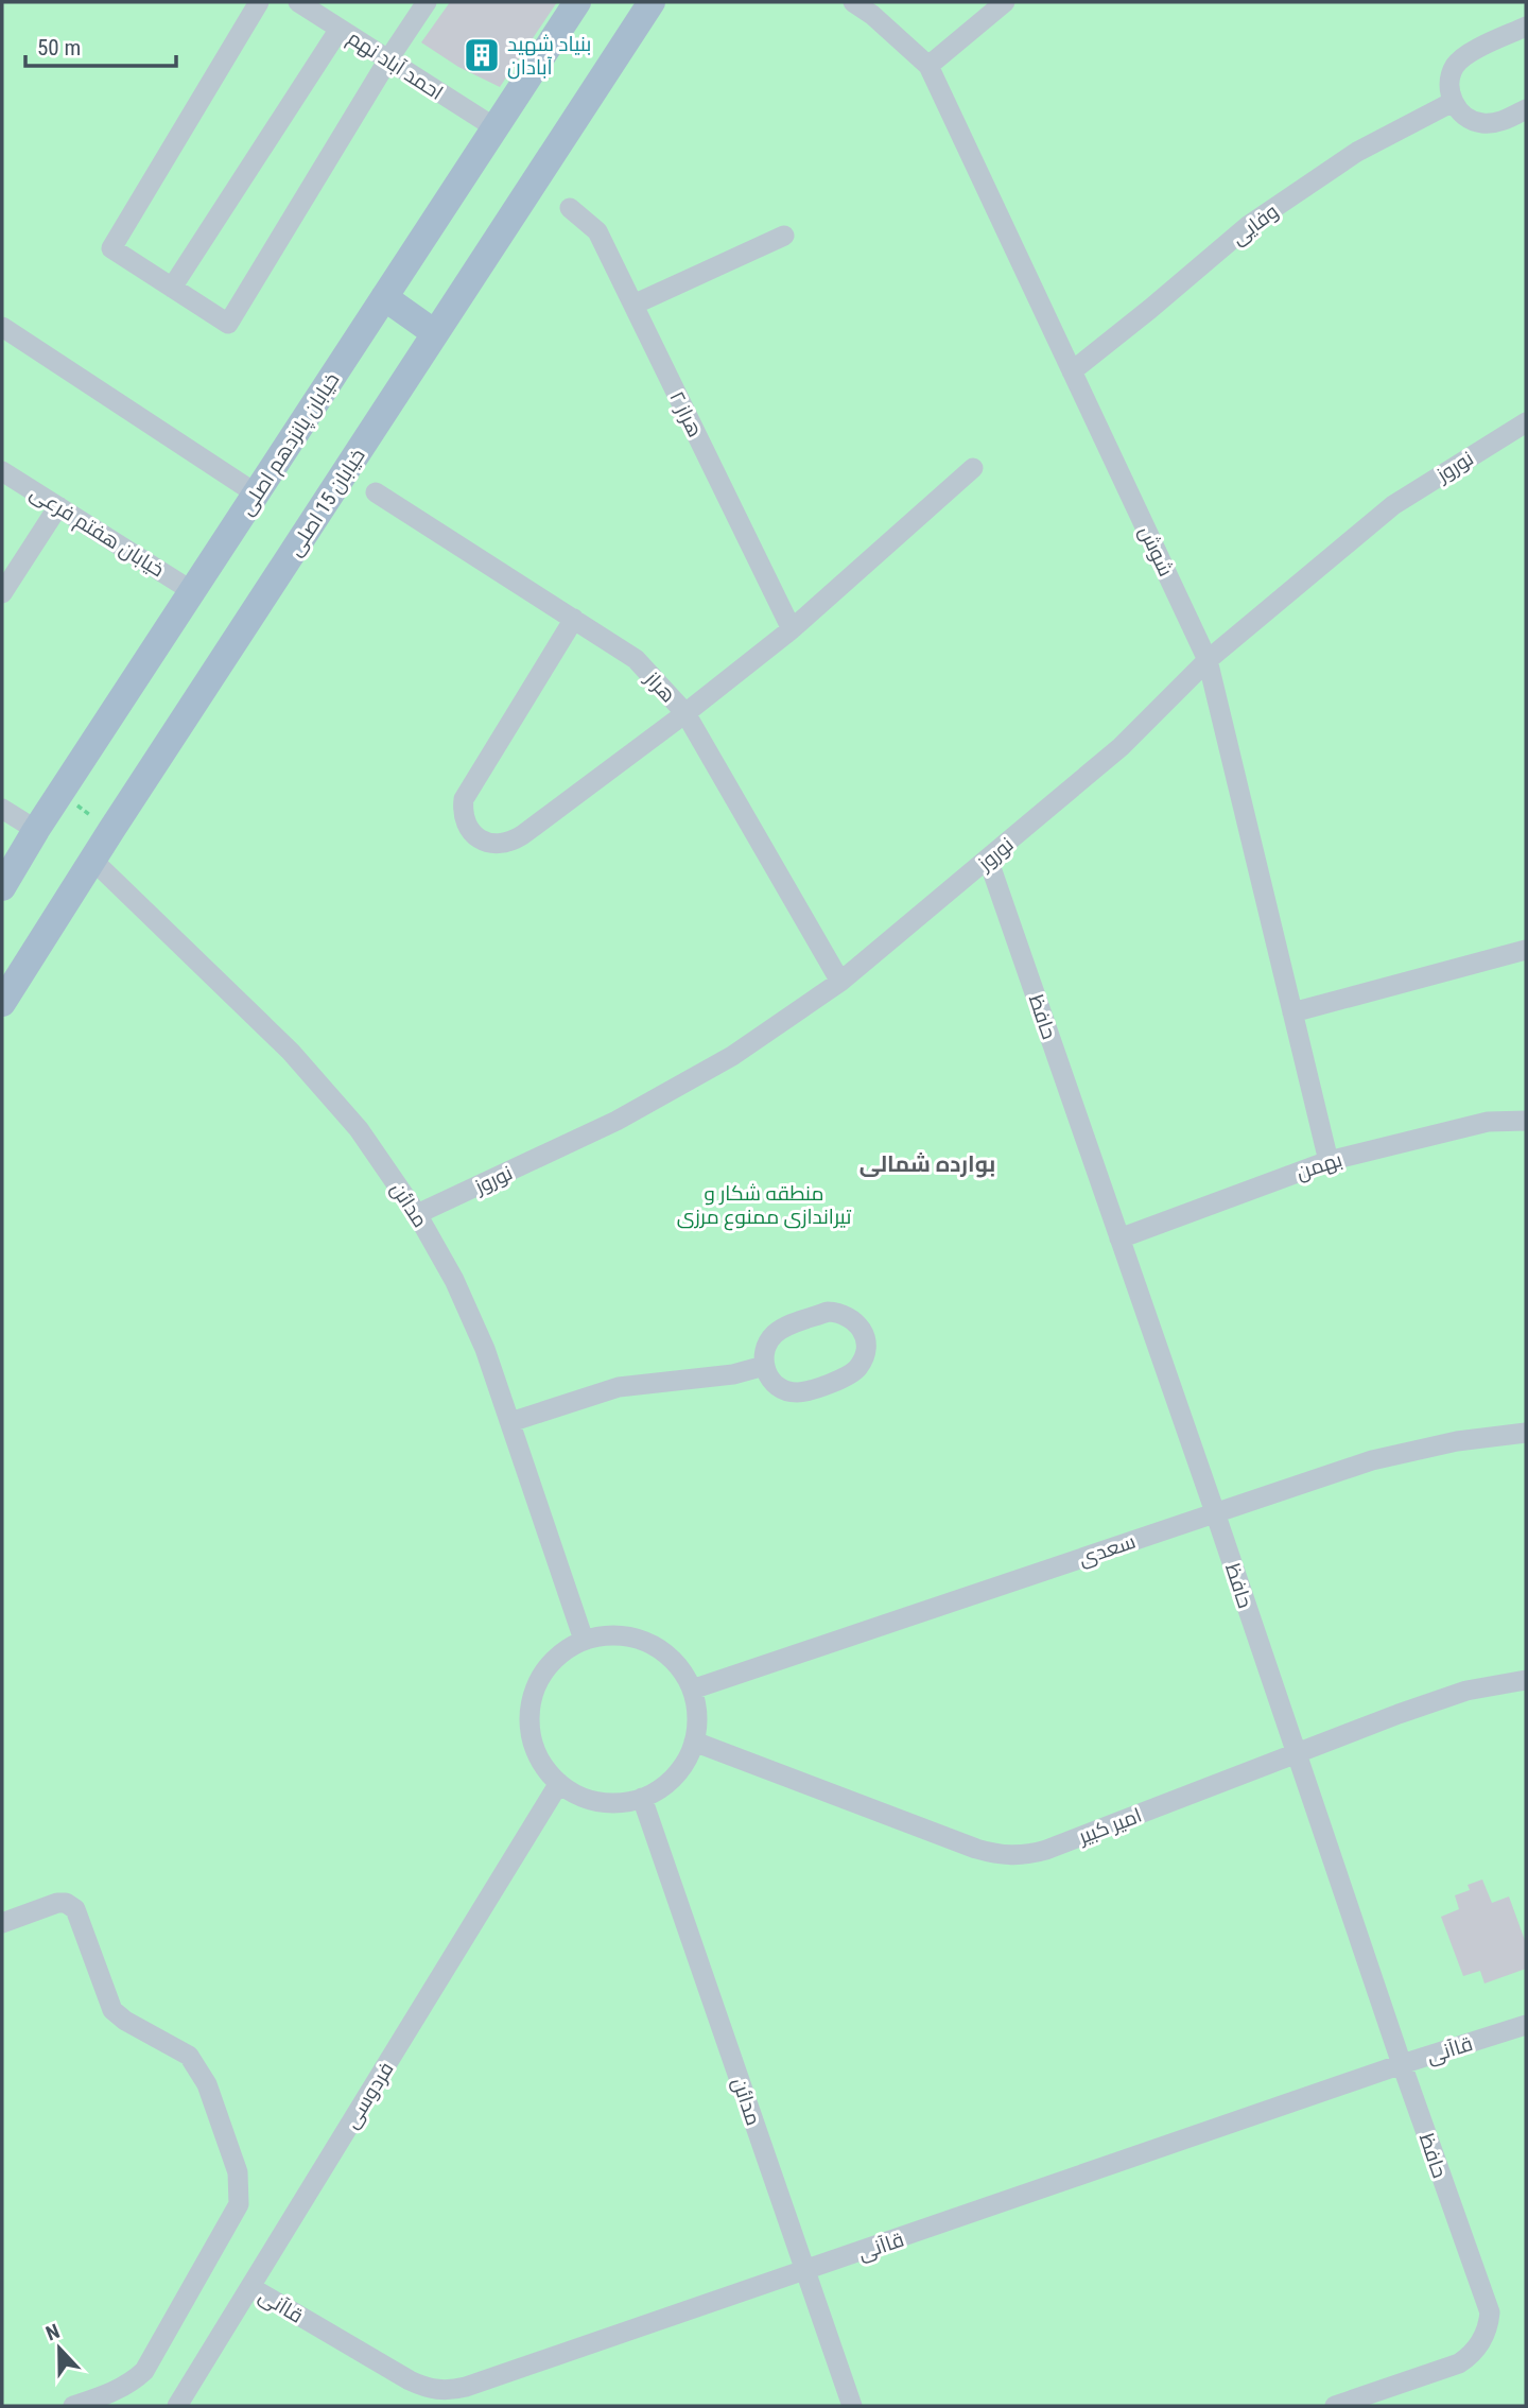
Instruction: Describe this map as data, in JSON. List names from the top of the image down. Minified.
{"streets":{"main road":["خیابان پانزدهم اصلی","خیابان 15 اصلی"],"street":["احمد آباد نهم","وفایی","هراز ۲","نوروز","خیابان هفتم فرعی","شوش","هراز","حافظ","بهمن","مدائن","سعدی","امیر کبیر","قاآنی","فردوسی"]},"crossings":[["احمد آباد نهم","خیابان پانزدهم اصلی"],["وفایی","شوش"],["خیابان پانزدهم اصلی","خیابان هفتم فرعی"],["نوروز","شوش"],["نوروز","هراز"],["نوروز","حافظ"],["نوروز","مدائن"],["خیابان 15 اصلی","مدائن"],["شوش","بهمن"],["حافظ","بهمن"],["حافظ","سعدی"],["حافظ","امیر کبیر"],["حافظ","قاآنی"],["مدائن","سعدی"],["مدائن","امیر کبیر"],["مدائن","قاآنی"],["مدائن","فردوسی"],["سعدی","امیر کبیر"],["سعدی","فردوسی"],["امیر کبیر","فردوسی"],["قاآنی","فردوسی"]],"districts":["بوارده شمالی"],"parks":["منطقه شکار و تیراندازی ممنوع مرزی"],"places":{"building":["بنیاد شهید آبادان"]},"scale_bar":"50 m","north":"top"}
